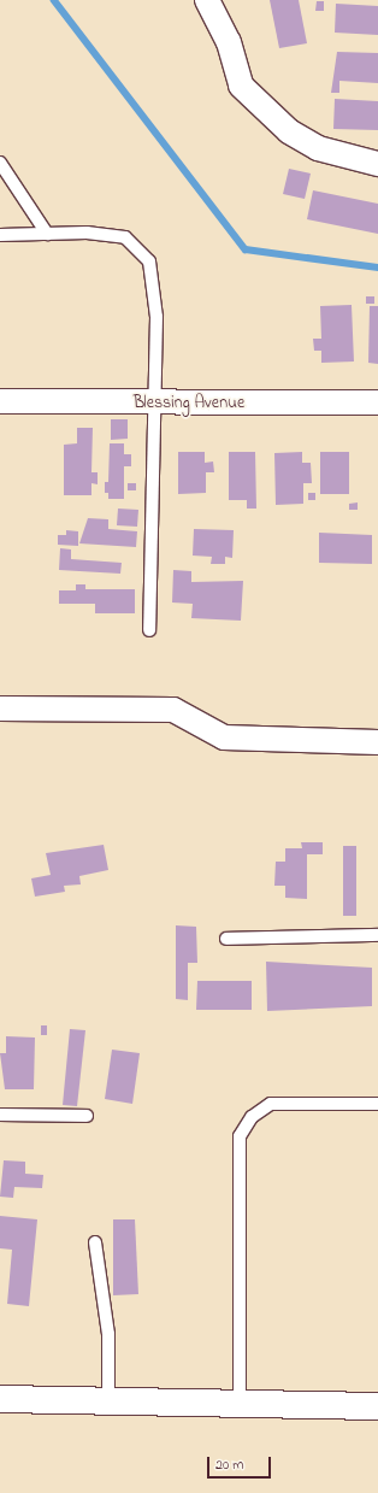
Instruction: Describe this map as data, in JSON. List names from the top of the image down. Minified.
{"streets":{"street":["Blessing Avenue"]},"scale_bar":"20 m"}
